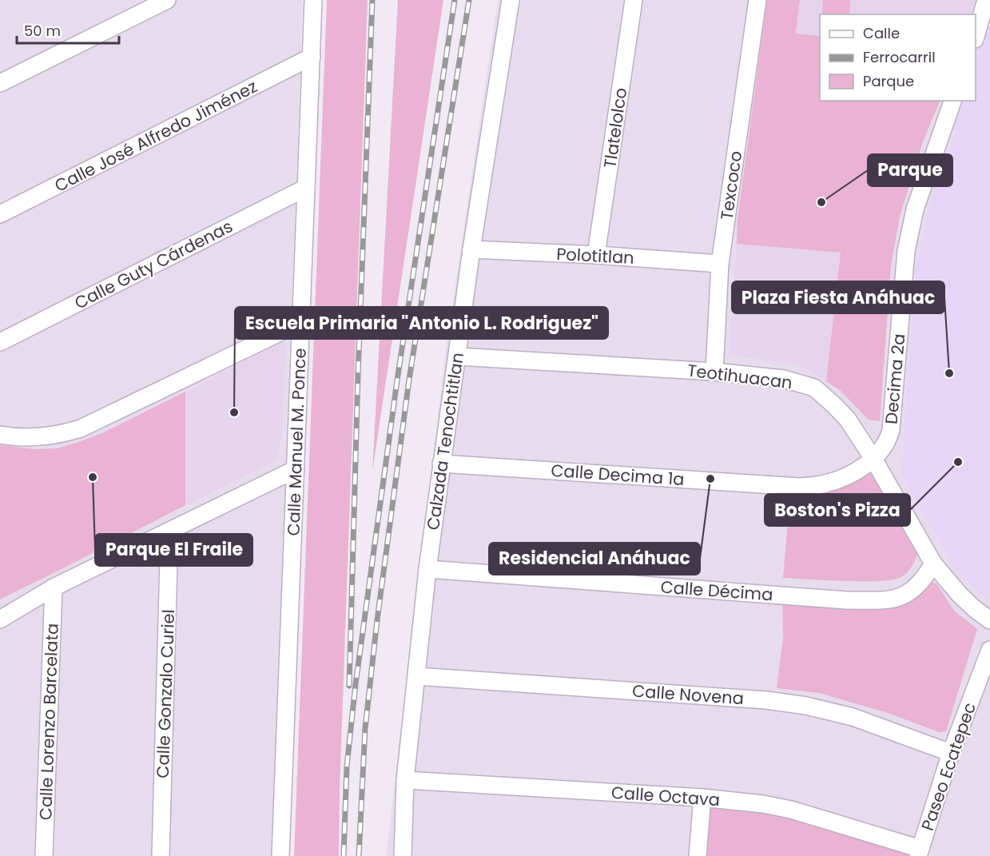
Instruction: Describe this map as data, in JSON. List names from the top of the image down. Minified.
{"streets":{"street":["Tlatelolco","Calle José Alfredo Jiménez","Texcoco","Polotitlan","Calle Guty Cárdenas","Teotihuacan","Decima 2a","Calzada Tenochtitlan","Calle Manuel M. Ponce","Calle Decima 1a","Calle Décima","Calle Gonzalo Curiel","Calle Novena","Calle Lorenzo Barcelata","Paseo Ecatepec","Calle Octava"]},"crossings":[["Tlatelolco","Polotitlan"],["Calle José Alfredo Jiménez","Calle Manuel M. Ponce"],["Texcoco","Polotitlan"],["Texcoco","Teotihuacan"],["Polotitlan","Calzada Tenochtitlan"],["Calle Guty Cárdenas","Calle Manuel M. Ponce"],["Teotihuacan","Decima 2a"],["Teotihuacan","Calzada Tenochtitlan"],["Teotihuacan","Calle Decima 1a"],["Teotihuacan","Calle Décima"],["Decima 2a","Calle Decima 1a"],["Calzada Tenochtitlan","Calle Decima 1a"],["Calzada Tenochtitlan","Calle Décima"],["Calzada Tenochtitlan","Calle Novena"],["Calzada Tenochtitlan","Calle Octava"],["Calle Novena","Paseo Ecatepec"],["Paseo Ecatepec","Calle Octava"]],"places":["Parque","Plaza Fiesta Anáhuac","Escuela Primaria \"Antonio L. Rodriguez\"","Boston's Pizza","Parque El Fraile","Residencial Anáhuac"],"legend":["Calle","Ferrocarril","Parque"],"scale_bar":"50 m"}
